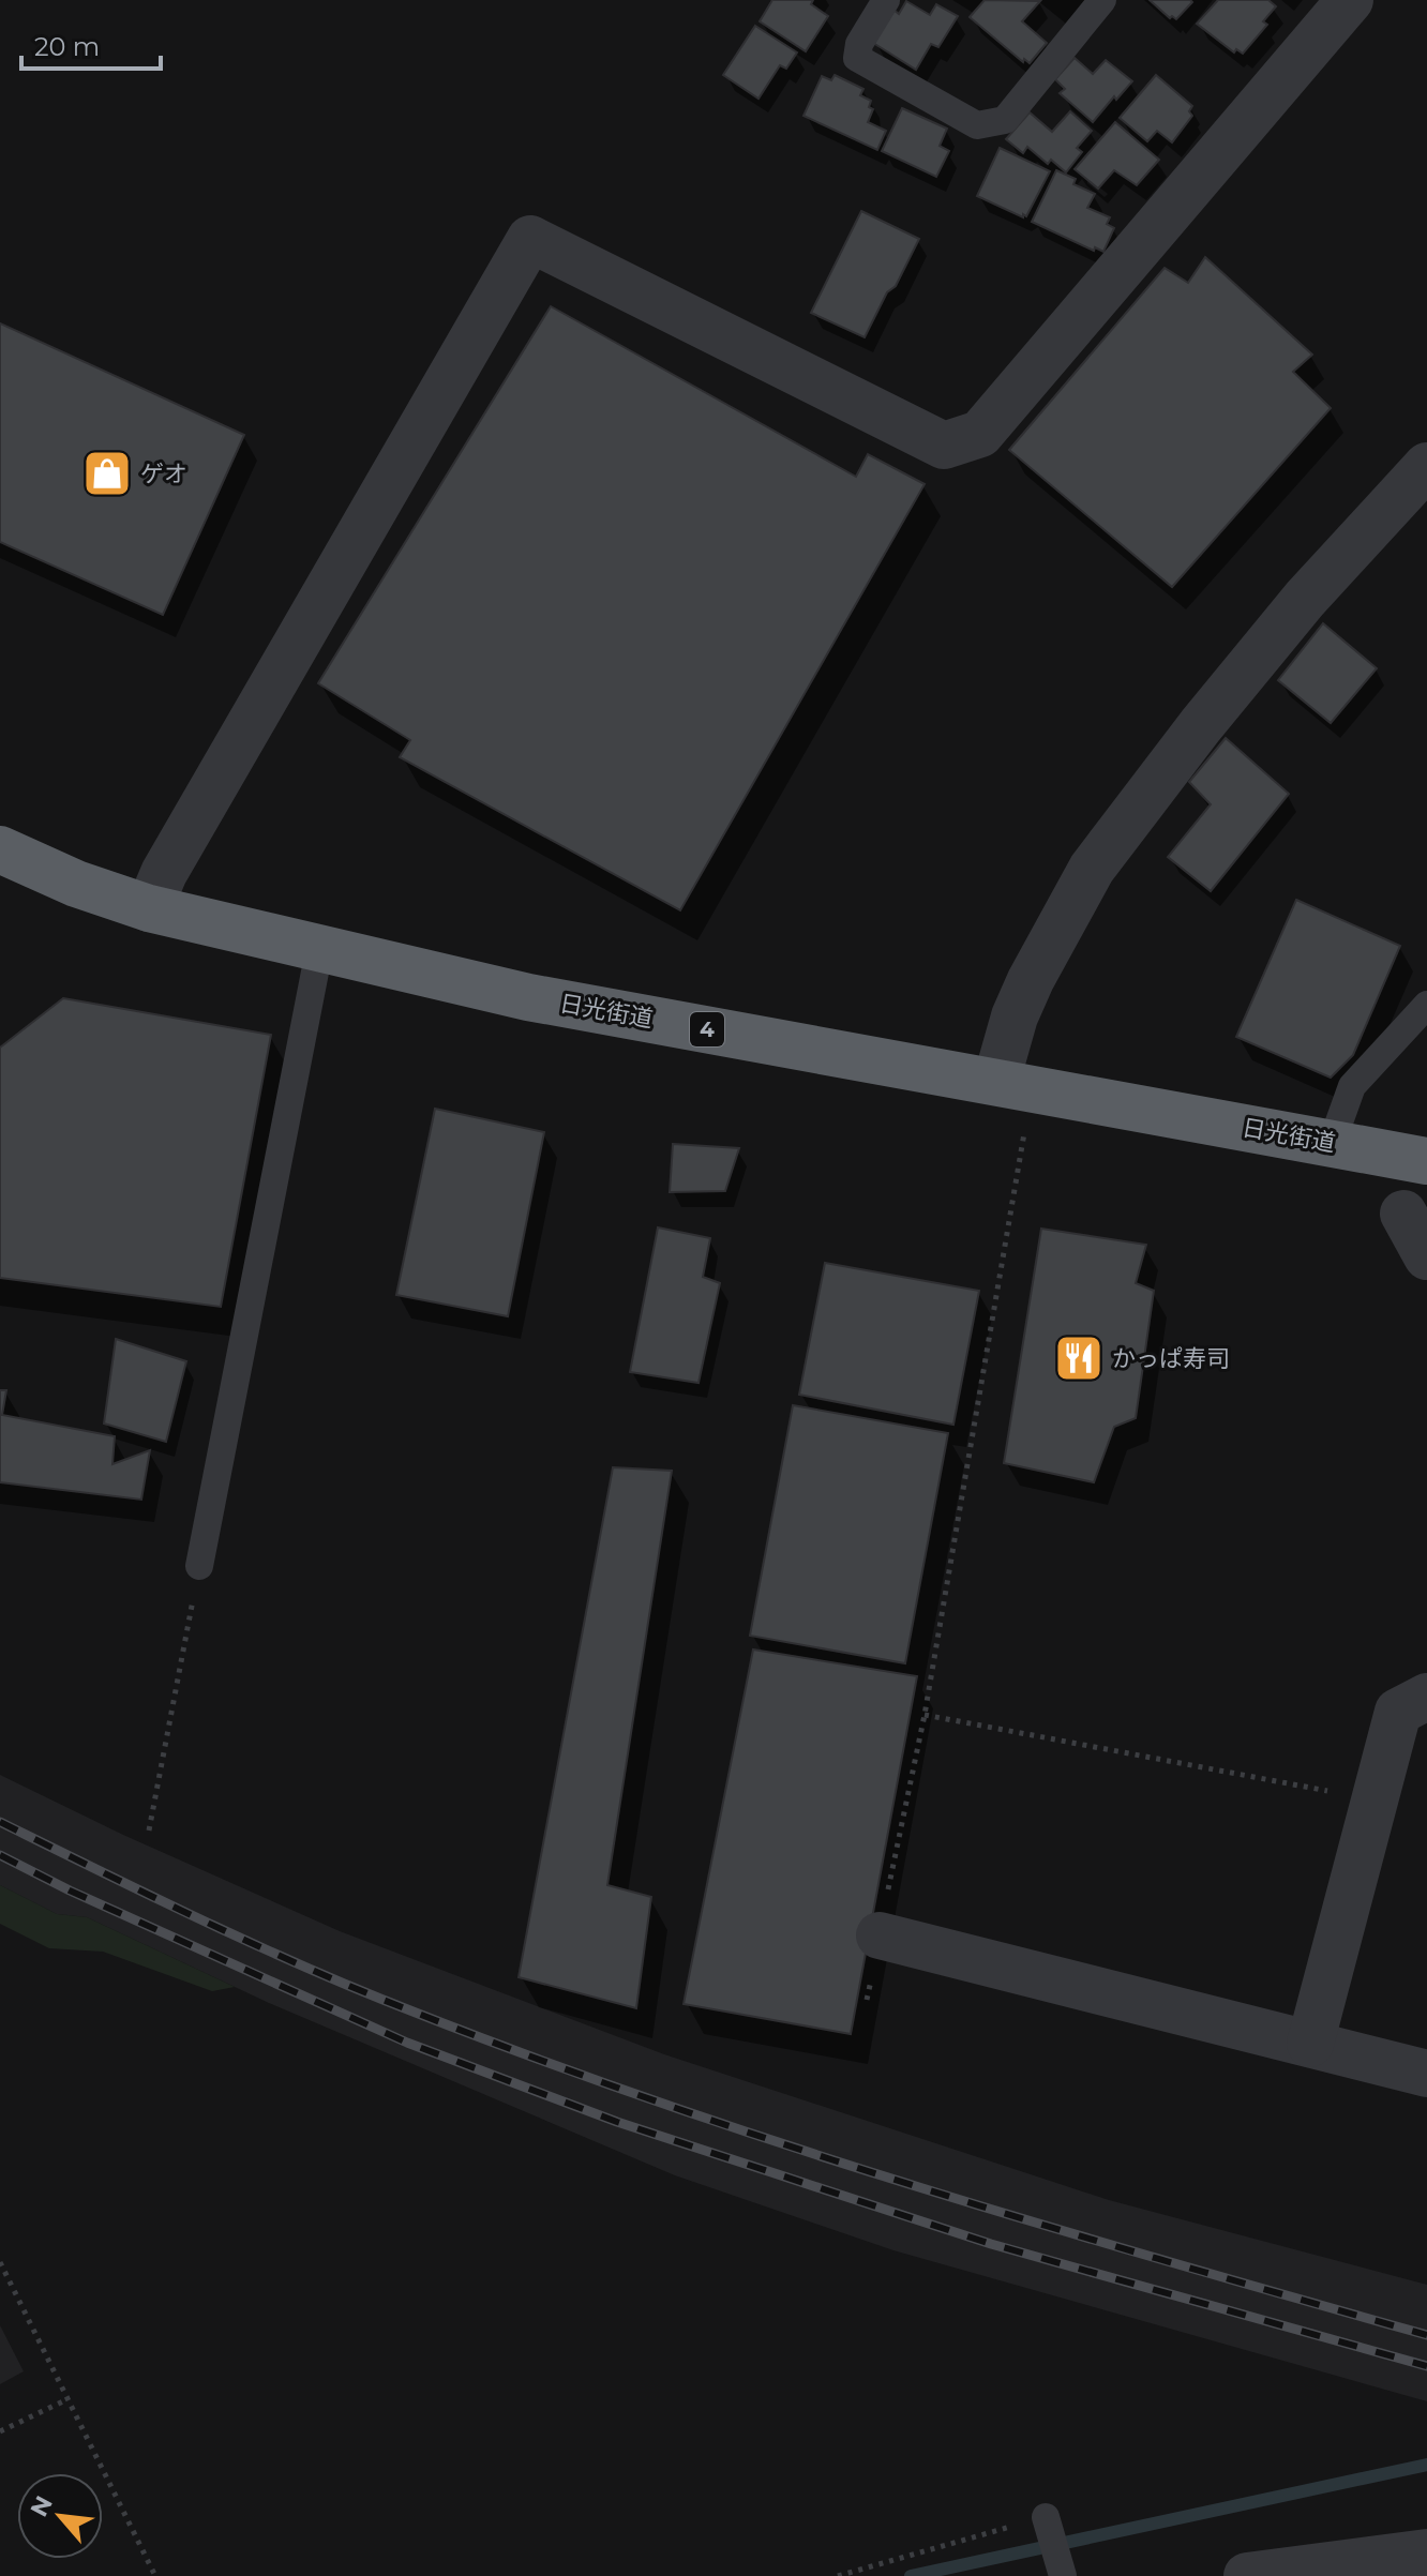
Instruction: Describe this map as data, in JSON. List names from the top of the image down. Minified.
{"streets":{"highway":["日光街道","4"]},"places":{"shop":["ゲオ"],"restaurant":["かっぱ寿司"]},"scale_bar":"20 m","north":"top left"}
